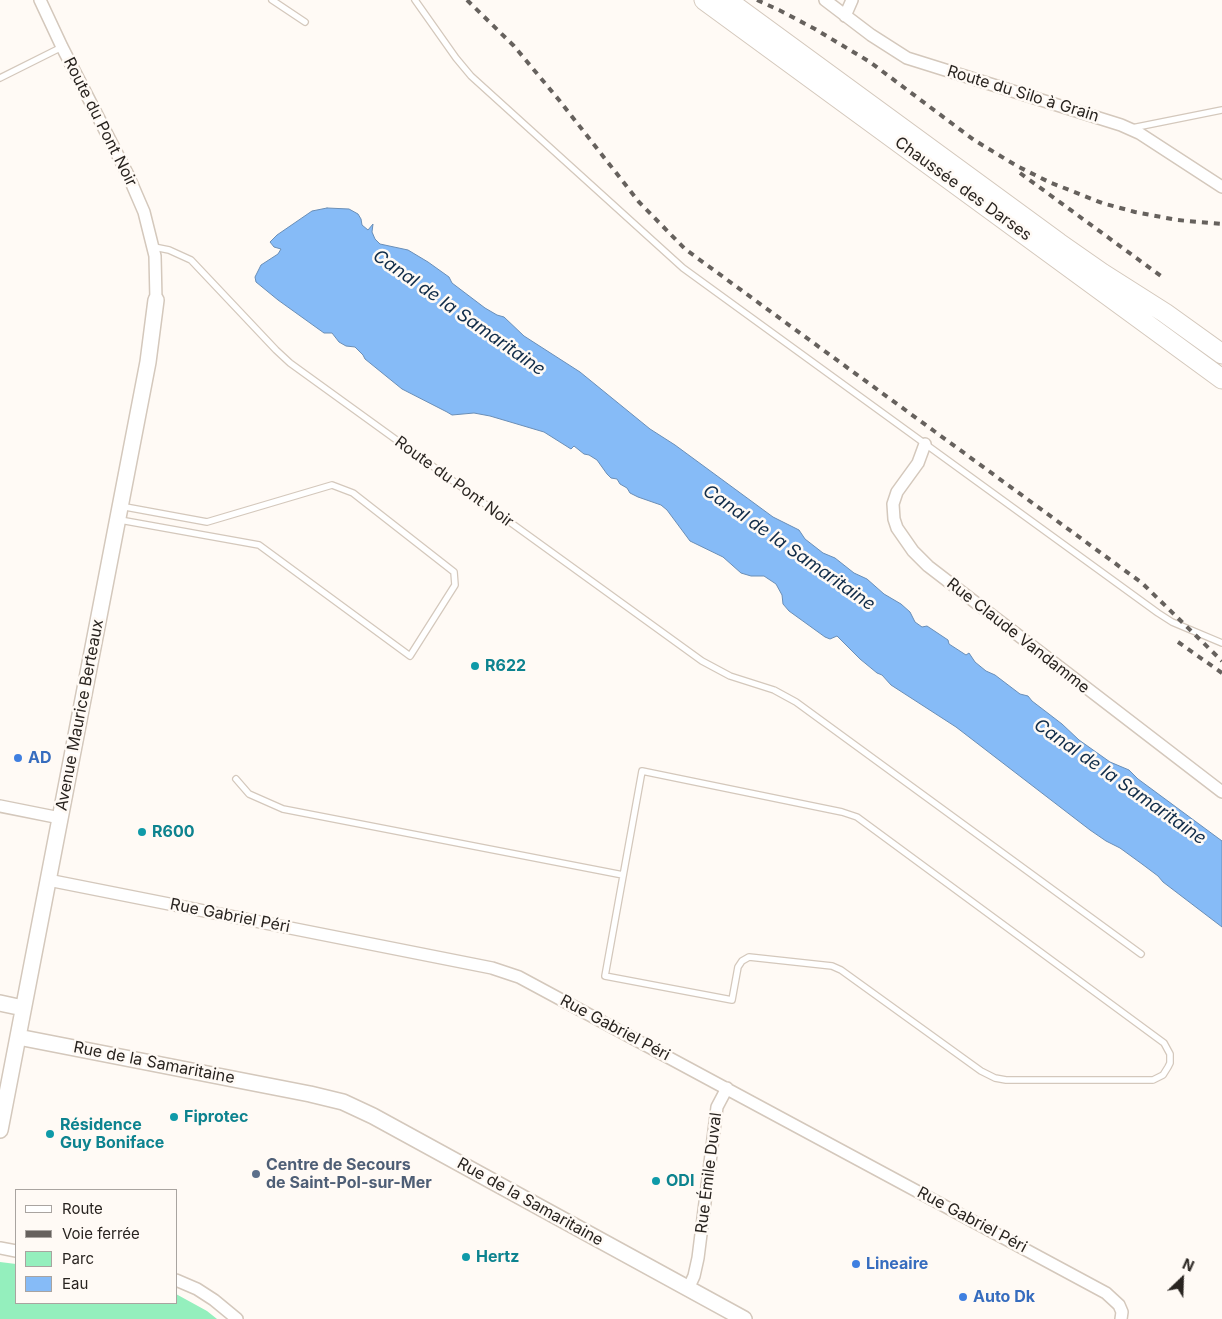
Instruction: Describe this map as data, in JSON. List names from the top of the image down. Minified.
{"streets":{"main road":["Chaussée des Darses"],"street":["Route du Silo à Grain","Route du Pont Noir","Rue Claude Vandamme","Avenue Maurice Berteaux","Rue Gabriel Péri","Rue de la Samaritaine","Rue Émile Duval"]},"crossings":[["Route du Pont Noir","Avenue Maurice Berteaux"],["Avenue Maurice Berteaux","Rue Gabriel Péri"],["Avenue Maurice Berteaux","Rue de la Samaritaine"],["Rue Gabriel Péri","Rue Émile Duval"],["Rue de la Samaritaine","Rue Émile Duval"]],"water":["Canal de la Samaritaine"],"places":["R622","AD","R600","Fiprotec","Résidence Guy Boniface","Centre de Secours de Saint-Pol-sur-Mer","ODI","Hertz","Lineaire","Auto Dk"],"legend":["Route","Voie ferrée","Parc","Eau"],"north":"top right"}
